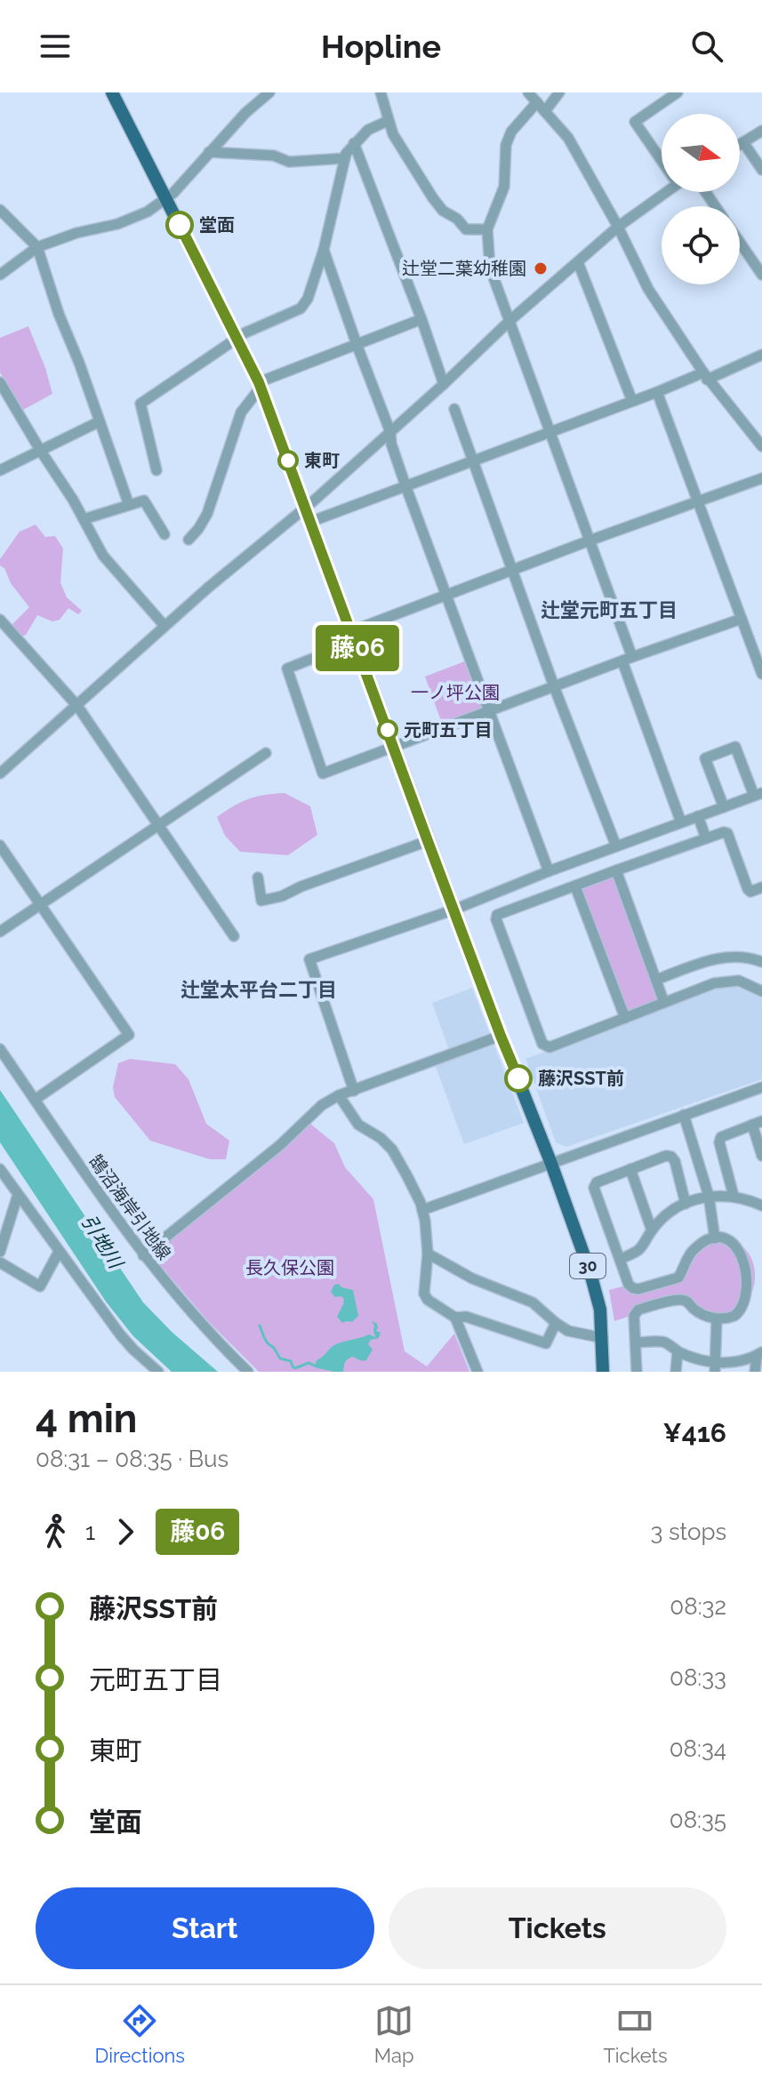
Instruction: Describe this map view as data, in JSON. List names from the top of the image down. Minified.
{"streets":{"main road":["30"],"street":["鵠沼海岸引地線"]},"districts":["辻堂元町五丁目","辻堂太平台二丁目"],"water":["引地川"],"parks":["一ノ坪公園","長久保公園"],"places":["堂面","辻堂二葉幼稚園","東町","元町五丁目","藤沢SST前"],"lines":["bus line 藤06"],"north":"right","page":{"header":"Hopline","on_map":"藤06","heading":["4 min","08:31 – 08:35 · Bus","¥416"],"legs":["1","藤06","3 stops"],"list":[{"name":"藤沢SST前","value":"08:32"},{"name":"元町五丁目","value":"08:33"},{"name":"東町","value":"08:34"},{"name":"堂面","value":"08:35"}],"buttons":["Start","Tickets"],"tabs":["Directions","Map","Tickets"]}}
